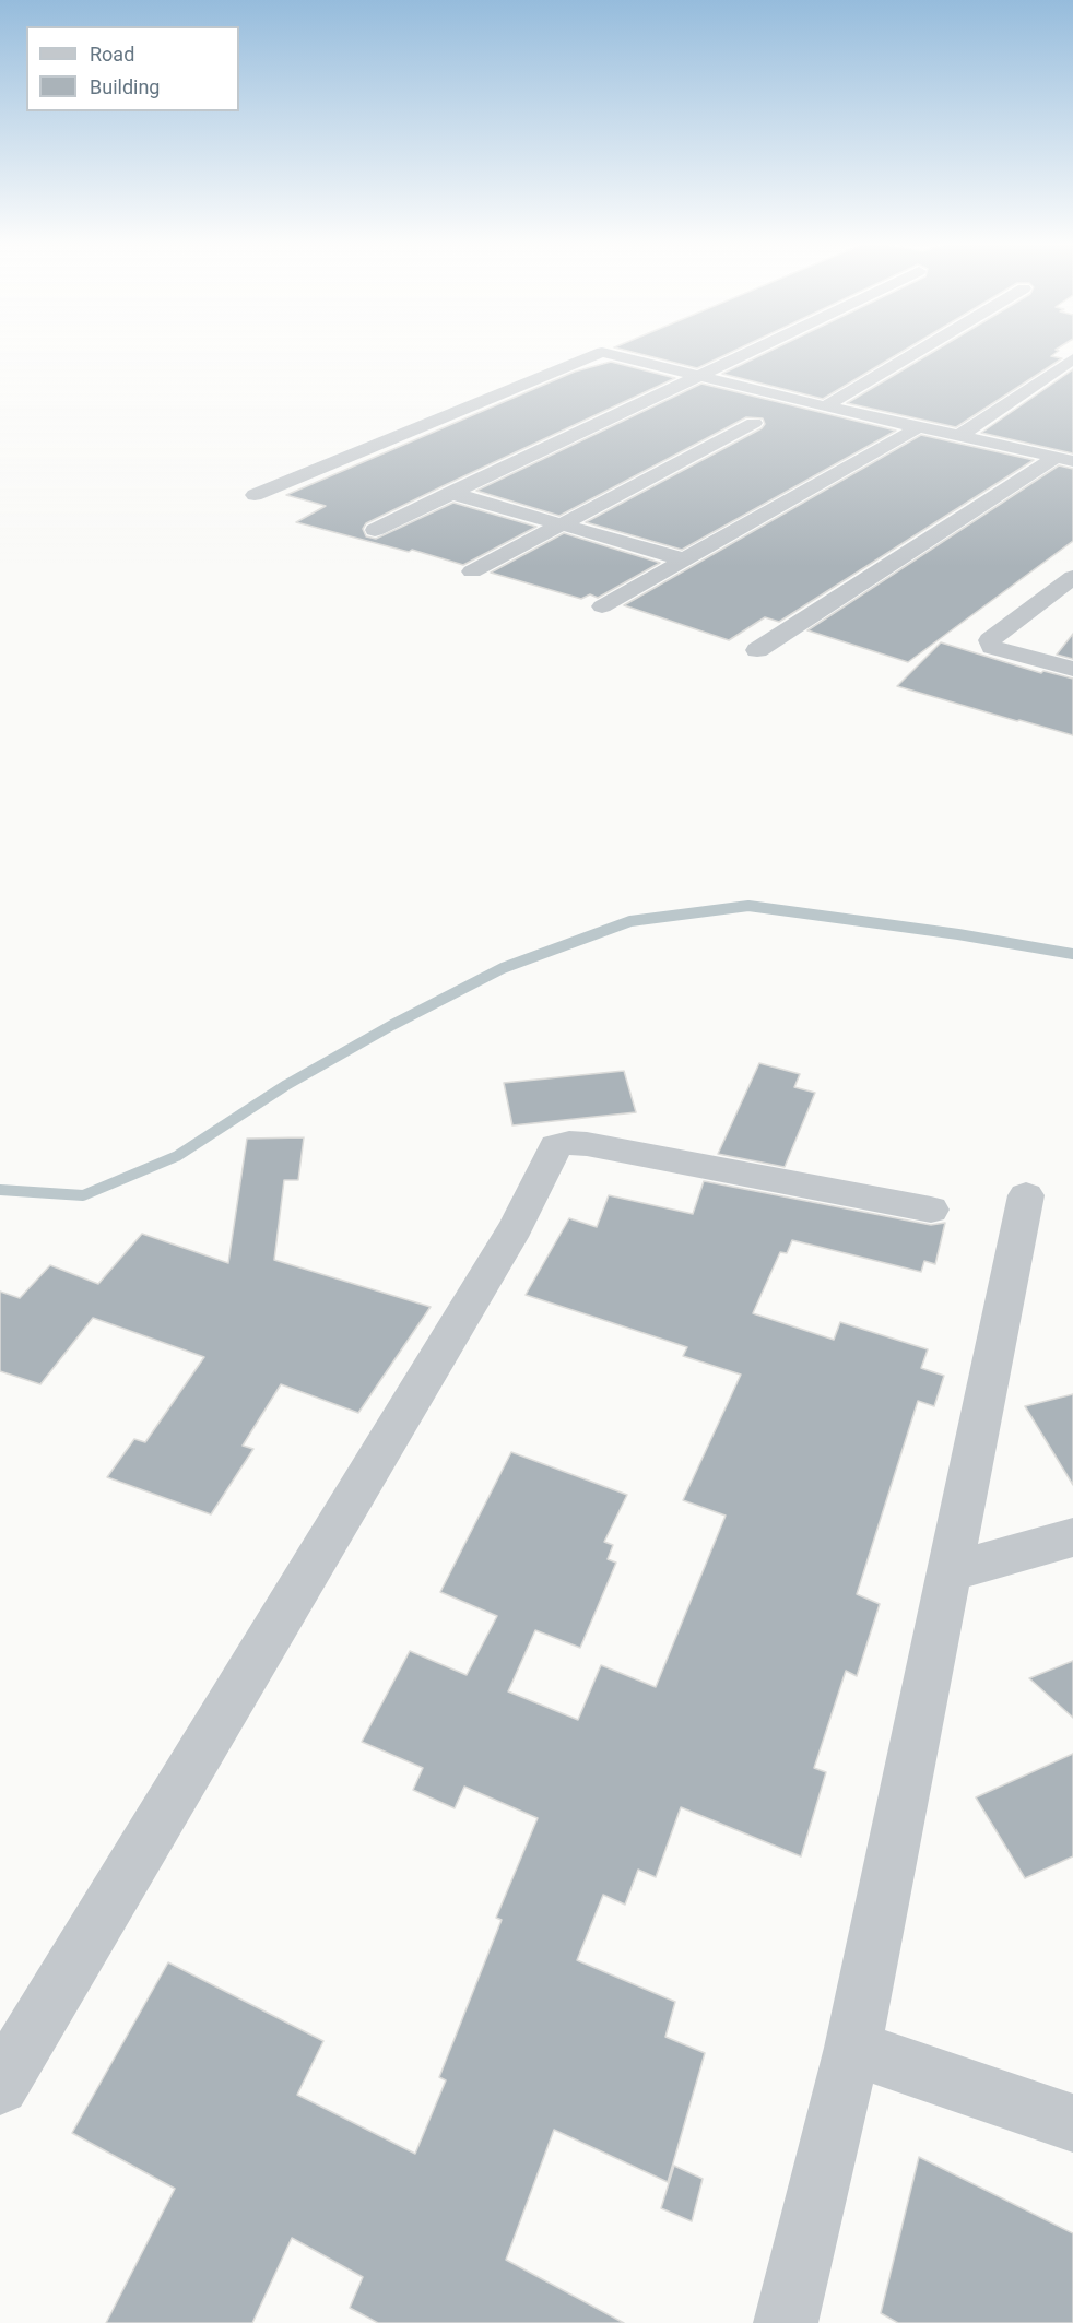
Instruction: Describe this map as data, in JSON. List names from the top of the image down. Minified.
{"legend":["Road","Building"]}
